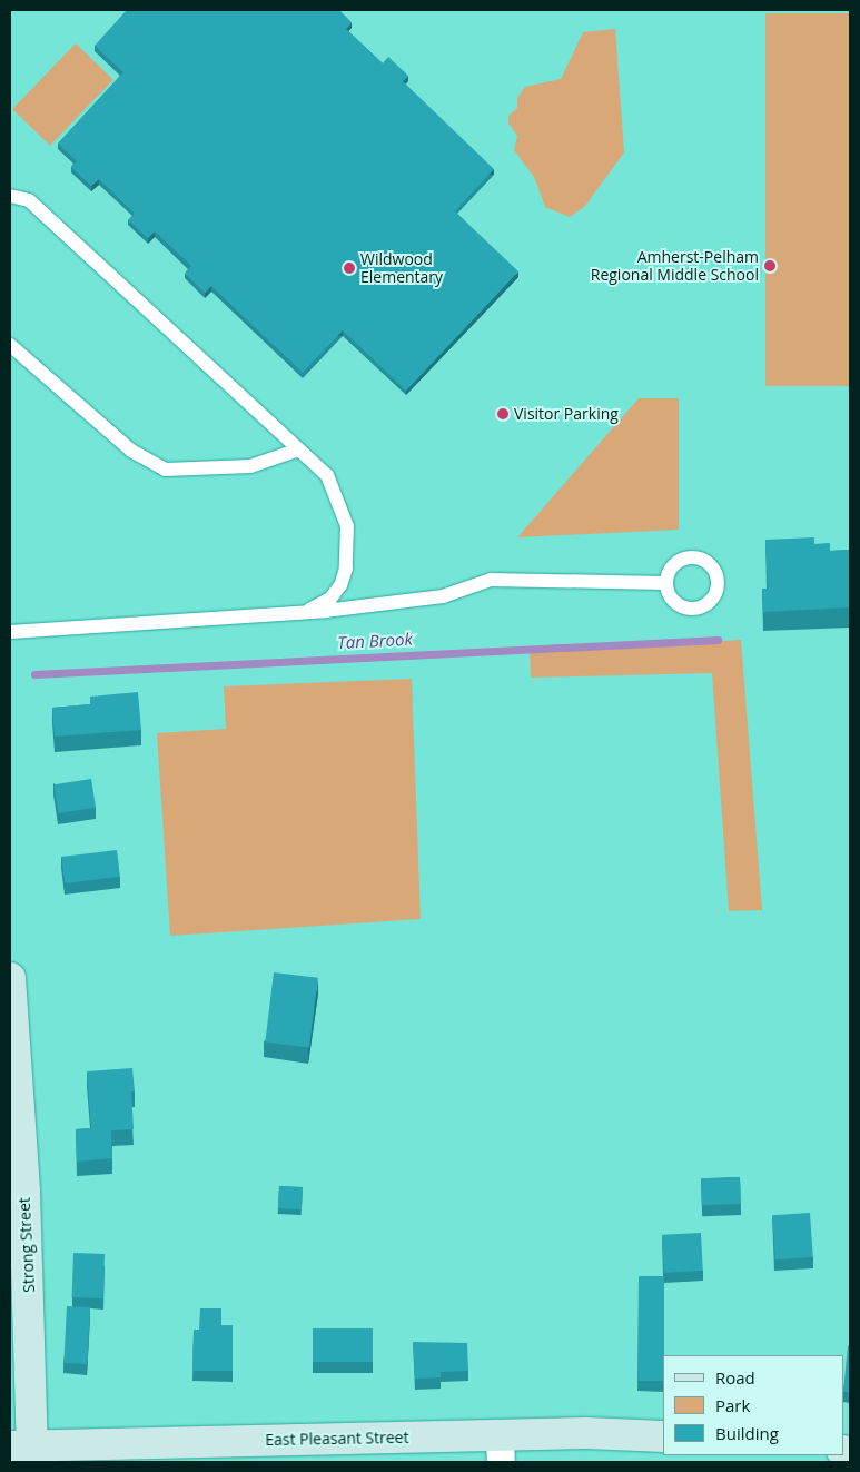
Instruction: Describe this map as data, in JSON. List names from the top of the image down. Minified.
{"streets":{"main road":["Strong Street","East Pleasant Street"]},"crossings":[["Strong Street","East Pleasant Street"]],"water":["Tan Brook"],"places":["Amherst-Pelham Regional Middle School","Wildwood Elementary","Visitor Parking"],"legend":["Road","Park","Building"]}
